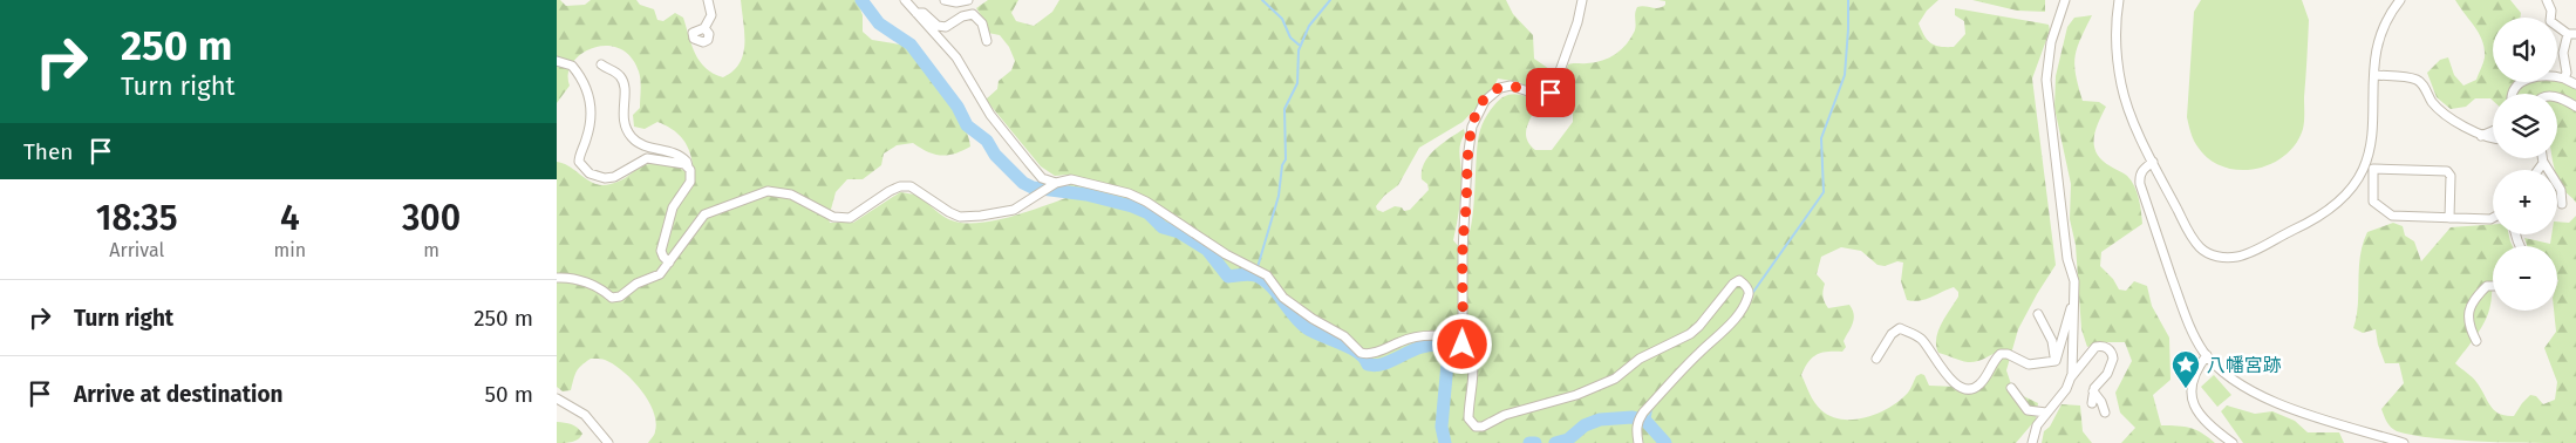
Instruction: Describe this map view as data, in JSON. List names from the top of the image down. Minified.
{"places":{"place":["八幡宮跡"]},"page":{"turn":["250 m","Turn right"],"map_buttons":["+","−"],"then":"Then","eta":["18:35","Arrival","4","min","300","m"],"list":[{"name":"Turn right","value":"250 m"},{"name":"Arrive at destination","value":"50 m"}]}}
